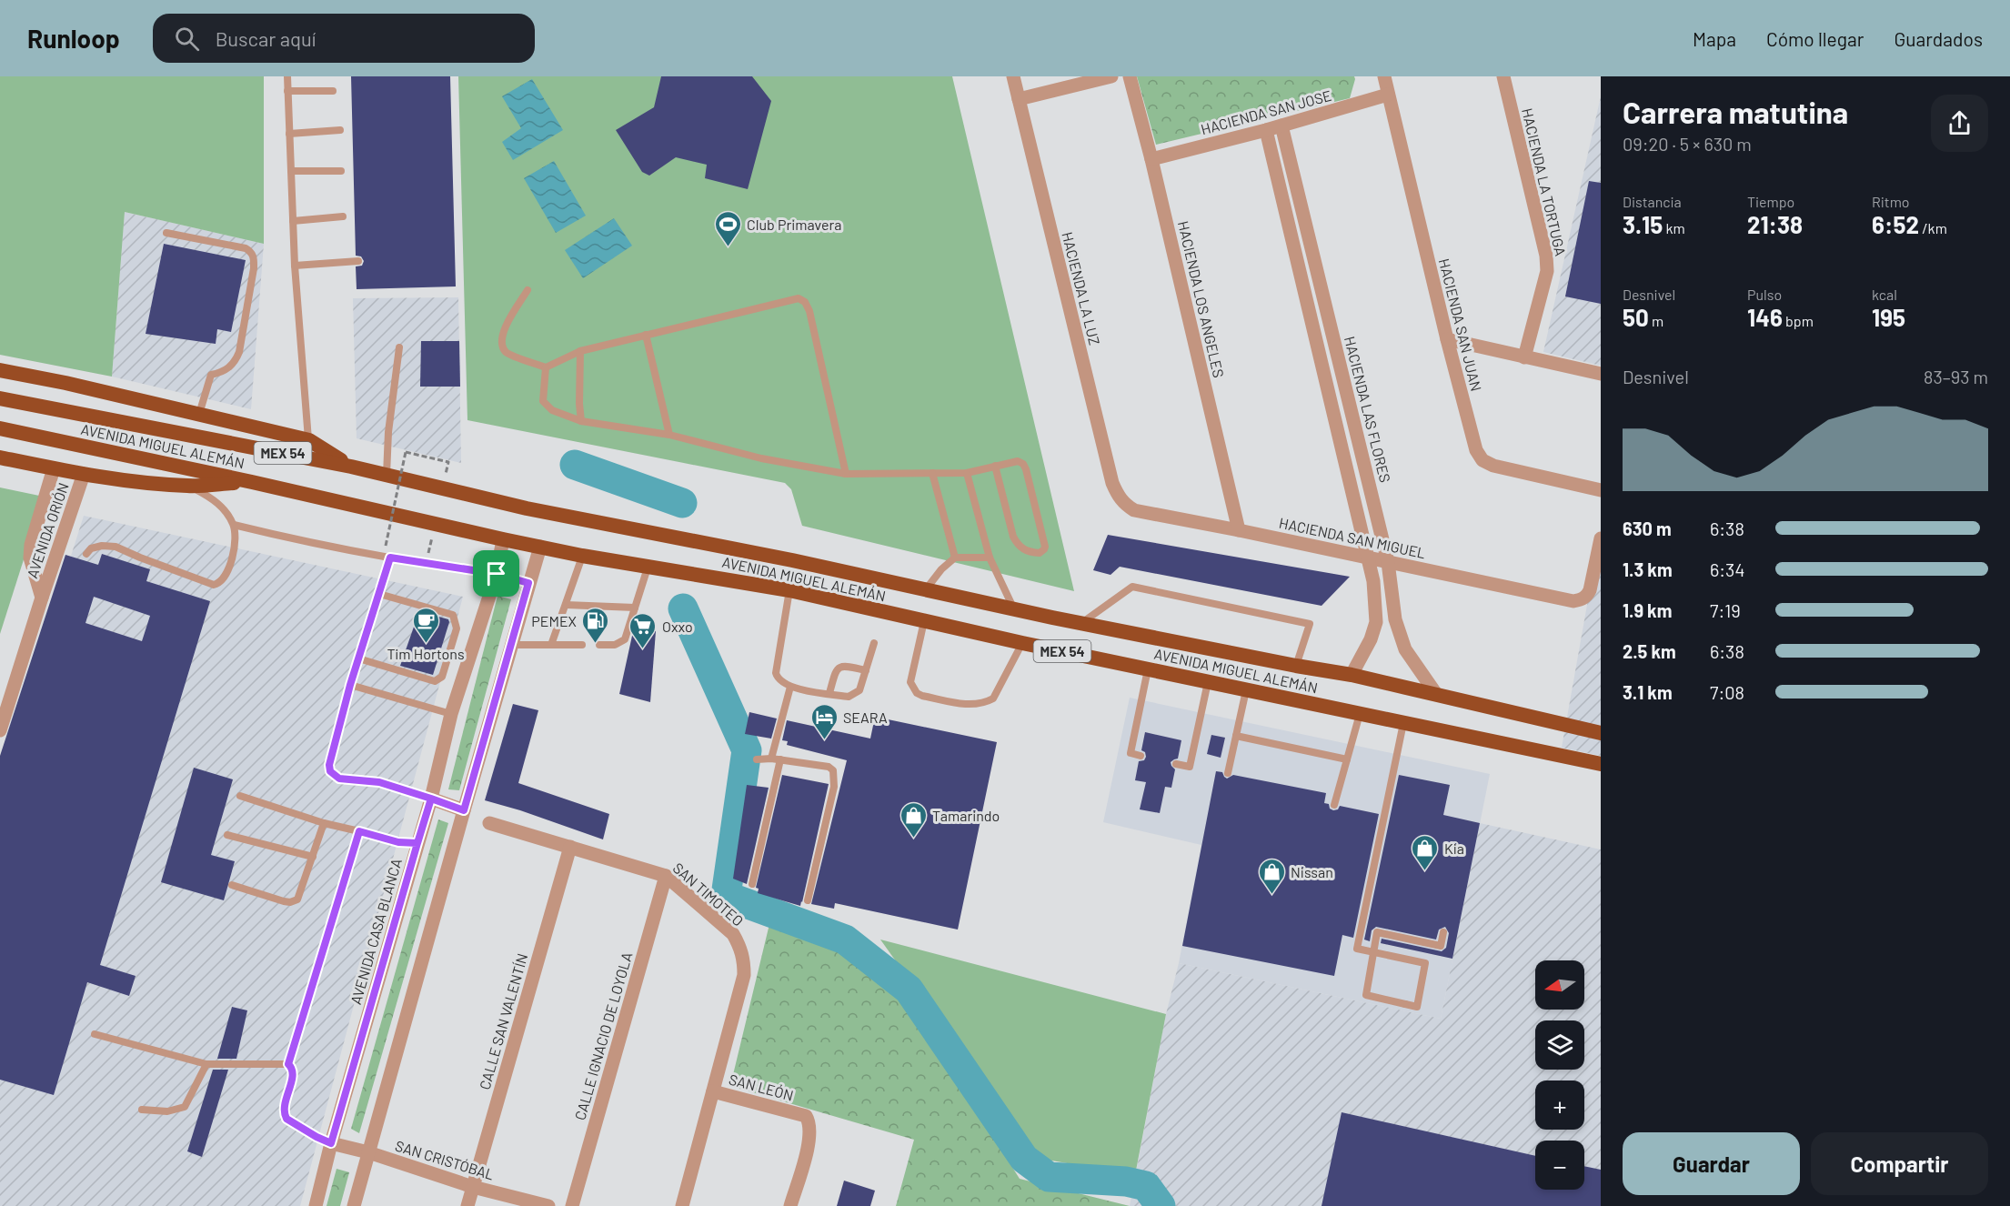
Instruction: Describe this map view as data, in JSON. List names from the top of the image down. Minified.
{"streets":{"highway":["AVENIDA MIGUEL ALEMÁN","MEX 54"],"street":["HACIENDA SAN JOSE","HACIENDA LA TORTUGA","HACIENDA LA LUZ","HACIENDA LOS ANGELES","HACIENDA SAN JUAN","HACIENDA LAS FLORES","AVENIDA ORIÓN","HACIENDA SAN MIGUEL","SAN TIMOTEO","AVENIDA CASA BLANCA","CALLE SAN VALENTÍN","CALLE IGNACIO DE LOYOLA","SAN LEÓN","SAN CRISTÓBAL"]},"crossings":[["HACIENDA SAN JOSE","HACIENDA LOS ANGELES"],["HACIENDA SAN JOSE","HACIENDA SAN JUAN"],["HACIENDA SAN JOSE","HACIENDA LAS FLORES"],["HACIENDA LA LUZ","HACIENDA SAN MIGUEL"],["HACIENDA LOS ANGELES","HACIENDA SAN MIGUEL"],["HACIENDA LAS FLORES","AVENIDA MIGUEL ALEMÁN"],["HACIENDA LAS FLORES","HACIENDA SAN MIGUEL"],["AVENIDA MIGUEL ALEMÁN","AVENIDA CASA BLANCA"],["SAN TIMOTEO","CALLE SAN VALENTÍN"],["SAN TIMOTEO","CALLE IGNACIO DE LOYOLA"],["SAN TIMOTEO","SAN LEÓN"],["AVENIDA CASA BLANCA","SAN CRISTÓBAL"],["CALLE SAN VALENTÍN","SAN CRISTÓBAL"]],"places":{"sports":["Club Primavera"],"cafe":["Tim Hortons"],"fuel station":["PEMEX"],"supermarket":["Oxxo"],"hotel":["SEARA"],"shop":["Tamarindo","Kia","Nissan"]},"north":"left","page":{"header":"Runloop","search":"Buscar aquí","nav":["Mapa","Cómo llegar","Guardados"],"heading":["Carrera matutina","09:20 · 5 × 630 m"],"stats":[["Distancia","3.15 km"],["Tiempo","21:38"],["Ritmo","6:52 /km"],["Desnivel","50 m"],["Pulso","146 bpm"],["kcal","195"]],"chart":["Desnivel","83–93 m"],"list":[{"name":"630 m","note":"6:38"},{"name":"1.3 km","note":"6:34"},{"name":"1.9 km","note":"7:19"},{"name":"2.5 km","note":"6:38"},{"name":"3.1 km","note":"7:08"}],"map_buttons":["+","−"],"buttons":["Guardar","Compartir"]}}
